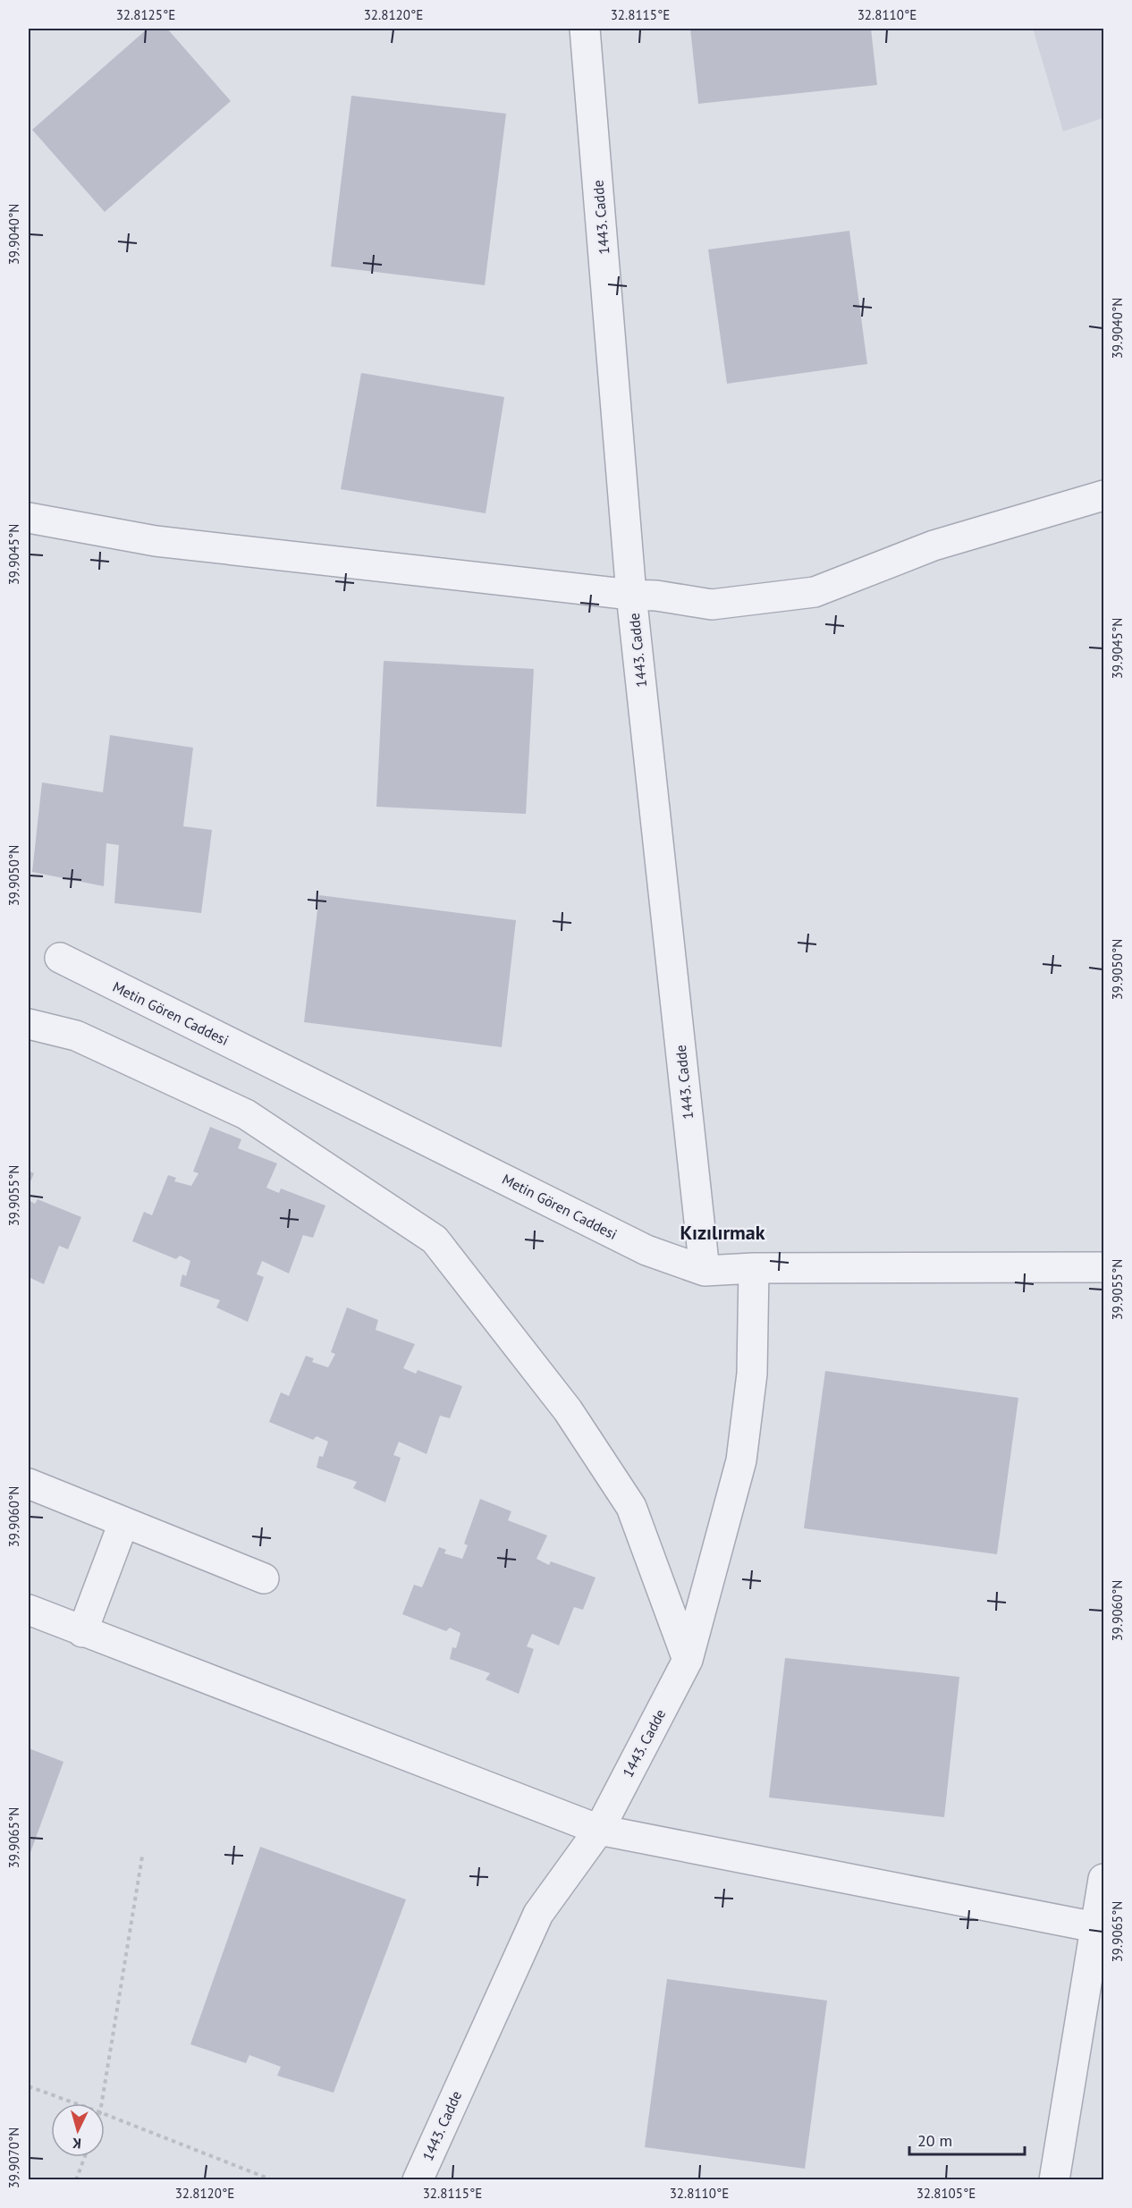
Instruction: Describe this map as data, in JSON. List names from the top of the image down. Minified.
{"streets":{"street":["1443. Cadde","Metin Gören Caddesi"]},"crossings":[["1443. Cadde","Metin Gören Caddesi"]],"districts":["Kızılırmak"],"scale_bar":"20 m","north":"bottom","coordinates":["32.8125°E","32.8120°E","32.8115°E","32.8110°E","39.9040°N","39.9045°N","39.9050°N","39.9055°N","39.9060°N","39.9065°N","39.9070°N","32.8105°E"]}
